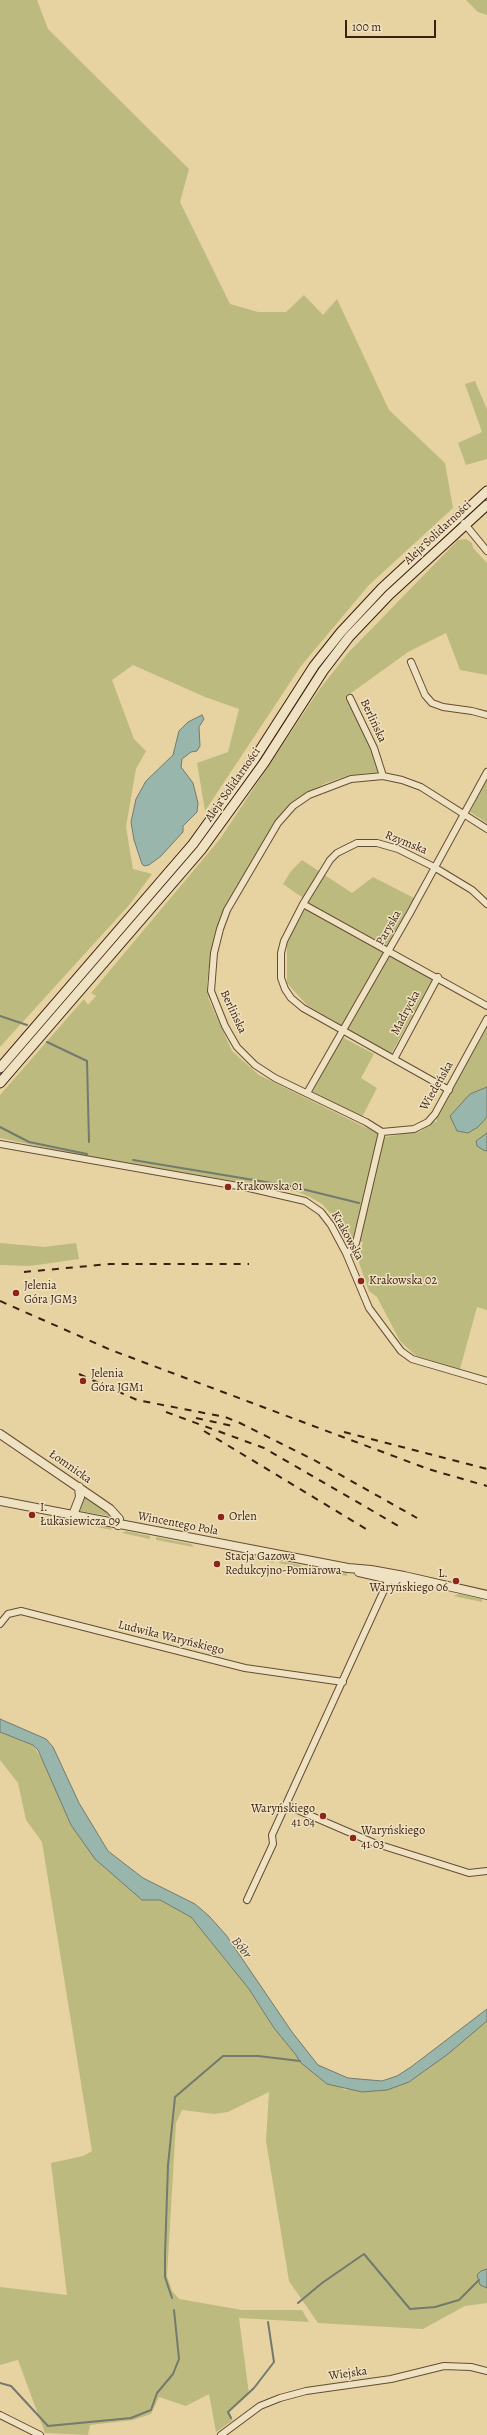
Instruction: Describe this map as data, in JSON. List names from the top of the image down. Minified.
{"streets":{"main road":["Aleja Solidarności"],"street":["Berlińska","Rzymska","Paryska","Madrycka","Wiedeńska","Krakowska","Łomnicka","Wincentego Pola","Ludwika Waryńskiego","Wiejska"]},"crossings":[["Berlińska","Paryska"],["Berlińska","Wiedeńska"],["Rzymska","Paryska"],["Łomnicka","Wincentego Pola"]],"water":["Bóbr"],"places":["Krakowska 01","Krakowska 02","Jelenia Góra JGM3","Jelenia Góra JGM1","I. Łukasiewicza 09","Orlen","Stacja Gazowa Redukcyjno-Pomiarowa","L. Waryńskiego 06","Waryńskiego 41 04","Waryńskiego 41 03"],"scale_bar":"100 m"}
